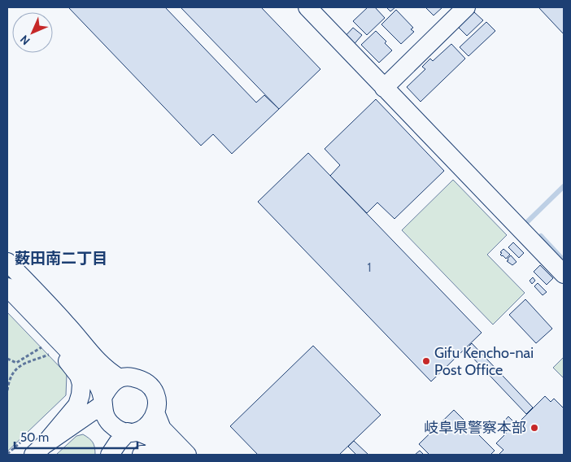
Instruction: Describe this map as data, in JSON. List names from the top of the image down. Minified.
{"districts":["薮田南二丁目"],"places":["Gifu Kencho-nai Post Office","岐阜県警察本部"],"house_numbers":["1"],"scale_bar":"50 m","north":"bottom left"}
